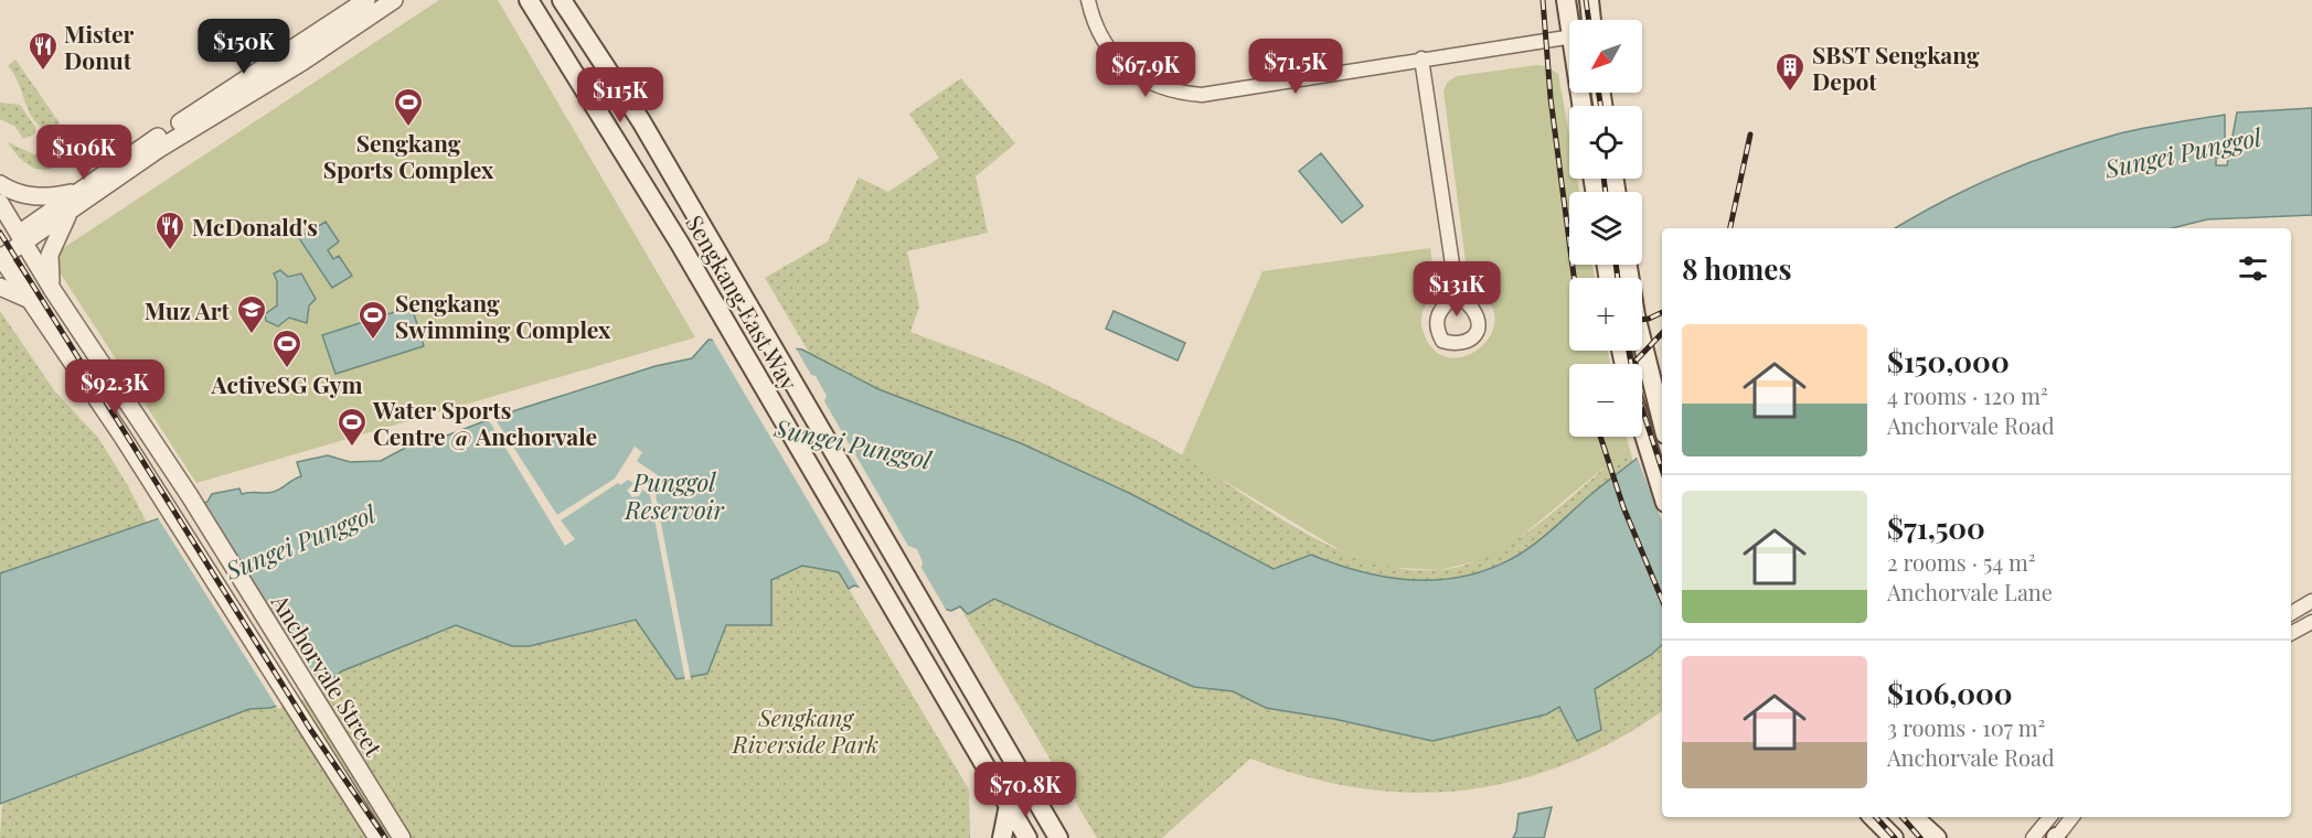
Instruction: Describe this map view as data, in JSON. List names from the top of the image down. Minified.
{"streets":{"main road":["Sengkang East Way"],"street":["Anchorvale Street"]},"water":["Sungei Punggol","Punggol Reservoir"],"parks":["Sengkang Riverside Park"],"places":{"restaurant":["Mister Donut","McDonald's"],"building":["SBST Sengkang Depot"],"sports":["Sengkang Sports Complex","Sengkang Swimming Complex","ActiveSG Gym","Water Sports Centre @ Anchorvale"],"school or university":["Muz Art"]},"north":"bottom left","page":{"price":["$150K","$71.5K","$67.9K","$115K","$106K","$131K","$92.3K","$70.8K"],"map_buttons":["+","−"],"heading":"8 homes","list":[{"name":"$150,000","note":"4 rooms · 120 m² · Anchorvale Road"},{"name":"$71,500","note":"2 rooms · 54 m² · Anchorvale Lane"},{"name":"$106,000","note":"3 rooms · 107 m² · Anchorvale Road"}]}}
